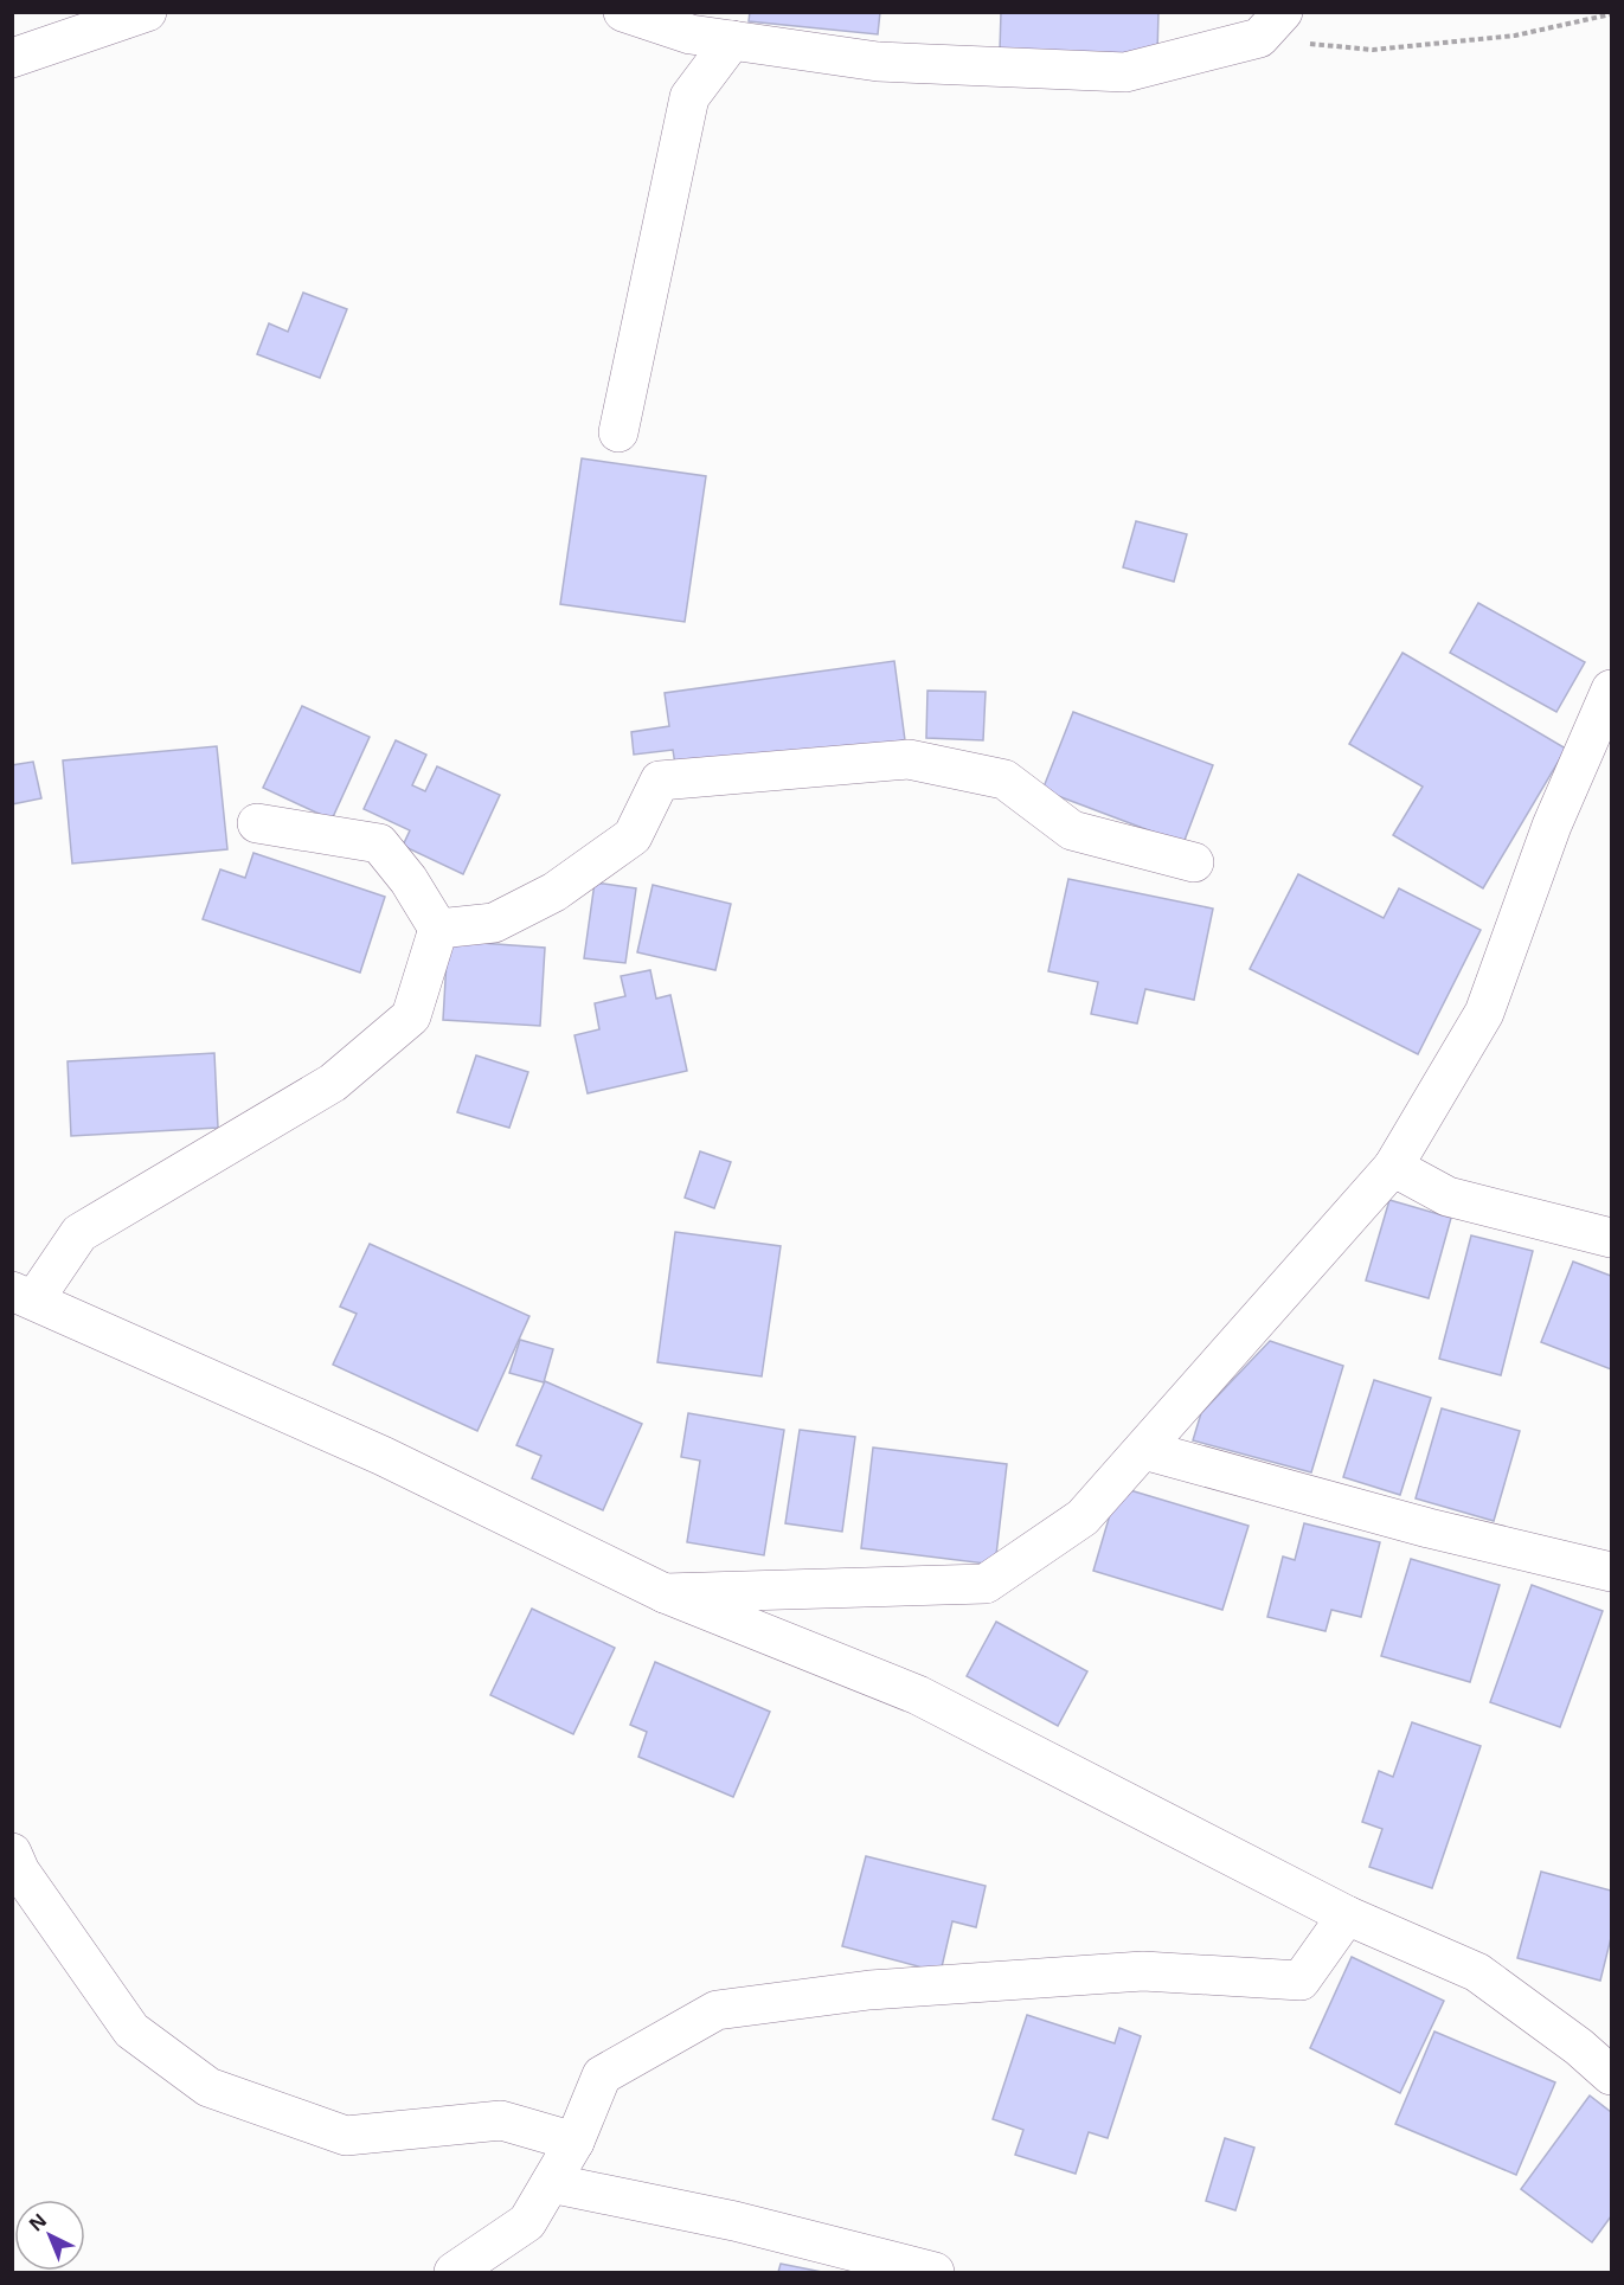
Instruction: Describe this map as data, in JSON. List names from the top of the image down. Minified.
{"north":"top left"}
